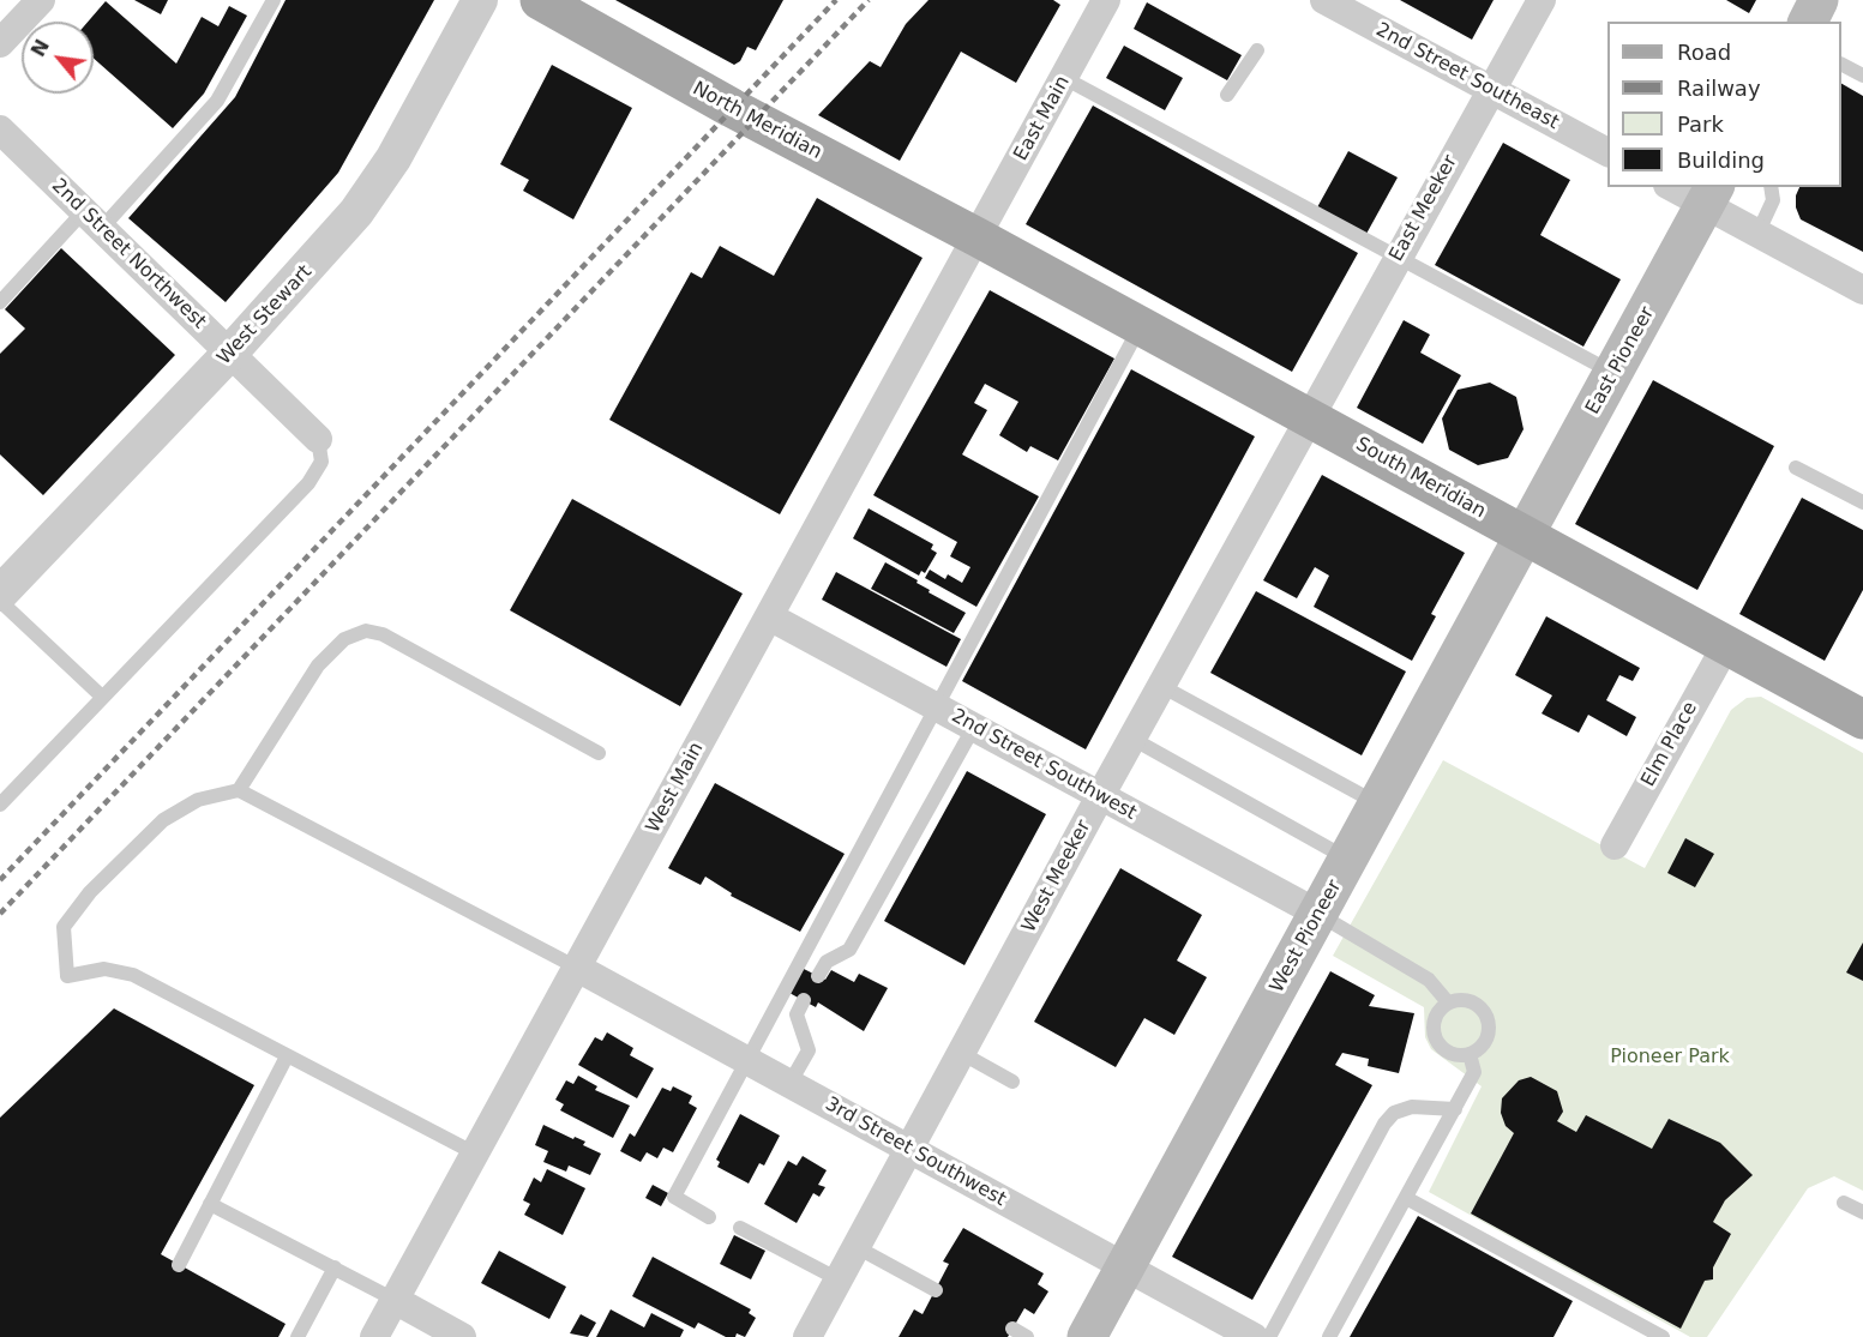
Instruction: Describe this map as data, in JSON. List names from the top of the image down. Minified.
{"streets":{"main road":["North Meridian","East Pioneer","South Meridian","West Pioneer"],"street":["2nd Street Southeast","East Main","East Meeker","2nd Street Northwest","West Stewart","Elm Place","2nd Street Southwest","West Main","West Meeker","3rd Street Southwest"]},"crossings":[["2nd Street Southeast","East Meeker"],["East Main","North Meridian"],["East Main","South Meridian"],["East Main","West Main"],["North Meridian","South Meridian"],["North Meridian","West Main"],["East Meeker","South Meridian"],["East Meeker","West Meeker"],["2nd Street Northwest","West Stewart"],["East Pioneer","South Meridian"],["East Pioneer","West Pioneer"],["South Meridian","Elm Place"],["South Meridian","West Main"],["South Meridian","West Meeker"],["South Meridian","West Pioneer"],["2nd Street Southwest","West Main"],["2nd Street Southwest","West Meeker"],["2nd Street Southwest","West Pioneer"],["West Main","3rd Street Southwest"],["West Meeker","3rd Street Southwest"],["West Pioneer","3rd Street Southwest"]],"parks":["Pioneer Park"],"legend":["Road","Railway","Park","Building"],"north":"top left"}
